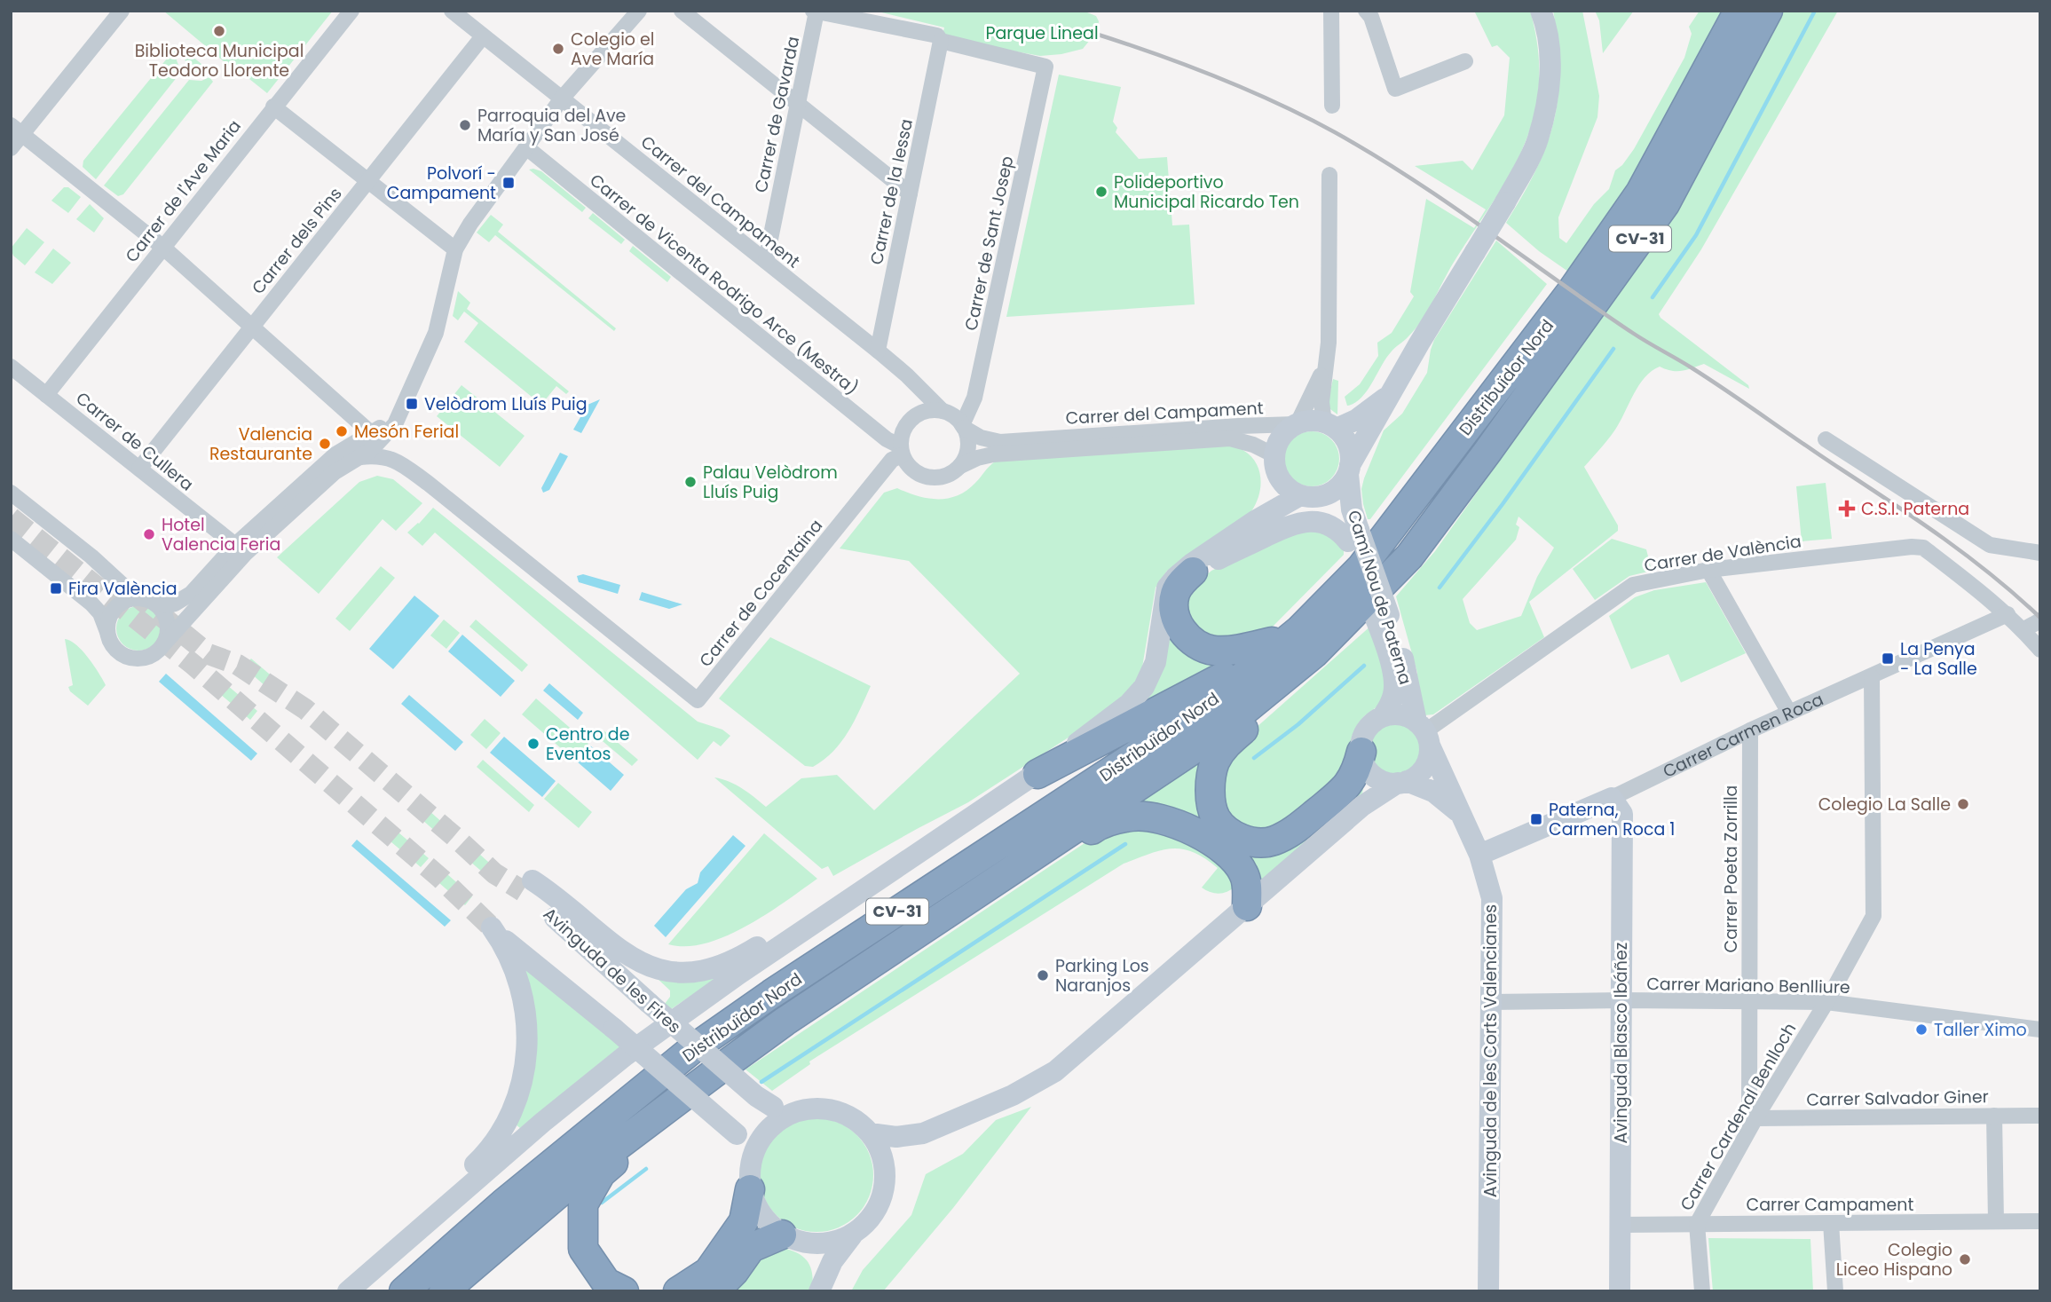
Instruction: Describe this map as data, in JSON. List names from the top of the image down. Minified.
{"streets":{"highway":["CV-31","Distribuïdor Nord"],"street":["Carrer de Gavarda","Carrer de l'Ave Maria","Carrer de la Iessa","Carrer del Campament","Carrer dels Pins","Carrer de Sant Josep","Carrer de Vicenta Rodrigo Arce (Mestra)","Carrer de Cullera","Carrer de València","Carrer de Cocentaina","Camí Nou de Paterna","Carrer Carmen Roca","Carrer Poeta Zorrilla","Avinguda de les Fires","Carrer Mariano Benlliure","Avinguda Blasco Ibáñez","Avinguda de les Corts Valencianes","Carrer Salvador Giner","Carrer Cardenal Benlloch","Carrer Campament"]},"crossings":[["Carrer de Gavarda","Carrer del Campament"],["Carrer de l'Ave Maria","Carrer de Cullera"],["Carrer de la Iessa","Carrer del Campament"],["Carrer de la Iessa","Carrer de Sant Josep"],["Carrer del Campament","Carrer dels Pins"],["Carrer del Campament","Carrer de Sant Josep"],["Carrer del Campament","Carrer de Vicenta Rodrigo Arce (Mestra)"],["Carrer del Campament","Carrer de Cocentaina"],["Carrer del Campament","Camí Nou de Paterna"],["Carrer dels Pins","Carrer de Cullera"],["Carrer de Sant Josep","Carrer de Vicenta Rodrigo Arce (Mestra)"],["Carrer de Sant Josep","Carrer de Cocentaina"],["Carrer de Vicenta Rodrigo Arce (Mestra)","Carrer de Cocentaina"],["Distribuïdor Nord","Camí Nou de Paterna"],["Carrer de València","Camí Nou de Paterna"],["Carrer de València","Carrer Carmen Roca"],["Carrer de València","Avinguda de les Corts Valencianes"],["Camí Nou de Paterna","Avinguda de les Corts Valencianes"],["Carrer Carmen Roca","Carrer Poeta Zorrilla"],["Carrer Carmen Roca","Avinguda Blasco Ibáñez"],["Carrer Carmen Roca","Avinguda de les Corts Valencianes"],["Carrer Carmen Roca","Carrer Cardenal Benlloch"],["Carrer Poeta Zorrilla","Carrer Mariano Benlliure"],["Carrer Poeta Zorrilla","Carrer Salvador Giner"],["Carrer Poeta Zorrilla","Carrer Cardenal Benlloch"],["Carrer Mariano Benlliure","Avinguda Blasco Ibáñez"],["Carrer Mariano Benlliure","Avinguda de les Corts Valencianes"],["Carrer Mariano Benlliure","Carrer Cardenal Benlloch"],["Avinguda Blasco Ibáñez","Carrer Campament"],["Carrer Salvador Giner","Carrer Cardenal Benlloch"],["Carrer Cardenal Benlloch","Carrer Campament"]],"parks":["Parque Lineal"],"places":{"other":["Biblioteca Municipal Teodoro Llorente","Colegio el Ave María","Parroquia del Ave María y San José","Polideportivo Municipal Ricardo Ten","Mesón Ferial","Valencia Restaurante","Palau Velòdrom Lluís Puig","Hotel Valencia Feria","Centro de Eventos","Colegio La Salle","Parking Los Naranjos","Taller Ximo","Colegio Liceo Hispano"],"transit":["Polvorí - Campament","Velòdrom Lluís Puig","Fira València","La Penya - La Salle","Paterna, Carmen Roca 1"],"health":["C.S.I. Paterna"]}}
